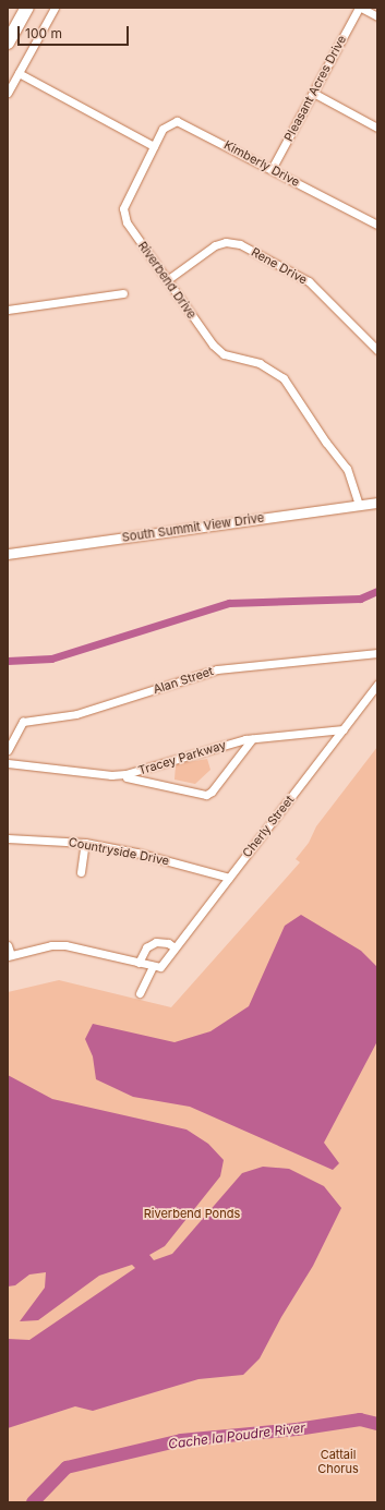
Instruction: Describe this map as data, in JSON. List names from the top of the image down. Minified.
{"streets":{"street":["Pleasant Acres Drive","Kimberly Drive","Rene Drive","Riverbend Drive","South Summit View Drive","Alan Street","Tracey Parkway","Cherly Street","Countryside Drive"]},"crossings":[["Pleasant Acres Drive","Kimberly Drive"],["Kimberly Drive","Riverbend Drive"],["Rene Drive","Riverbend Drive"],["Riverbend Drive","South Summit View Drive"],["Tracey Parkway","Cherly Street"],["Cherly Street","Countryside Drive"]],"water":["Cache la Poudre River"],"parks":["Riverbend Ponds","Cattail Chorus"],"scale_bar":"100 m"}
